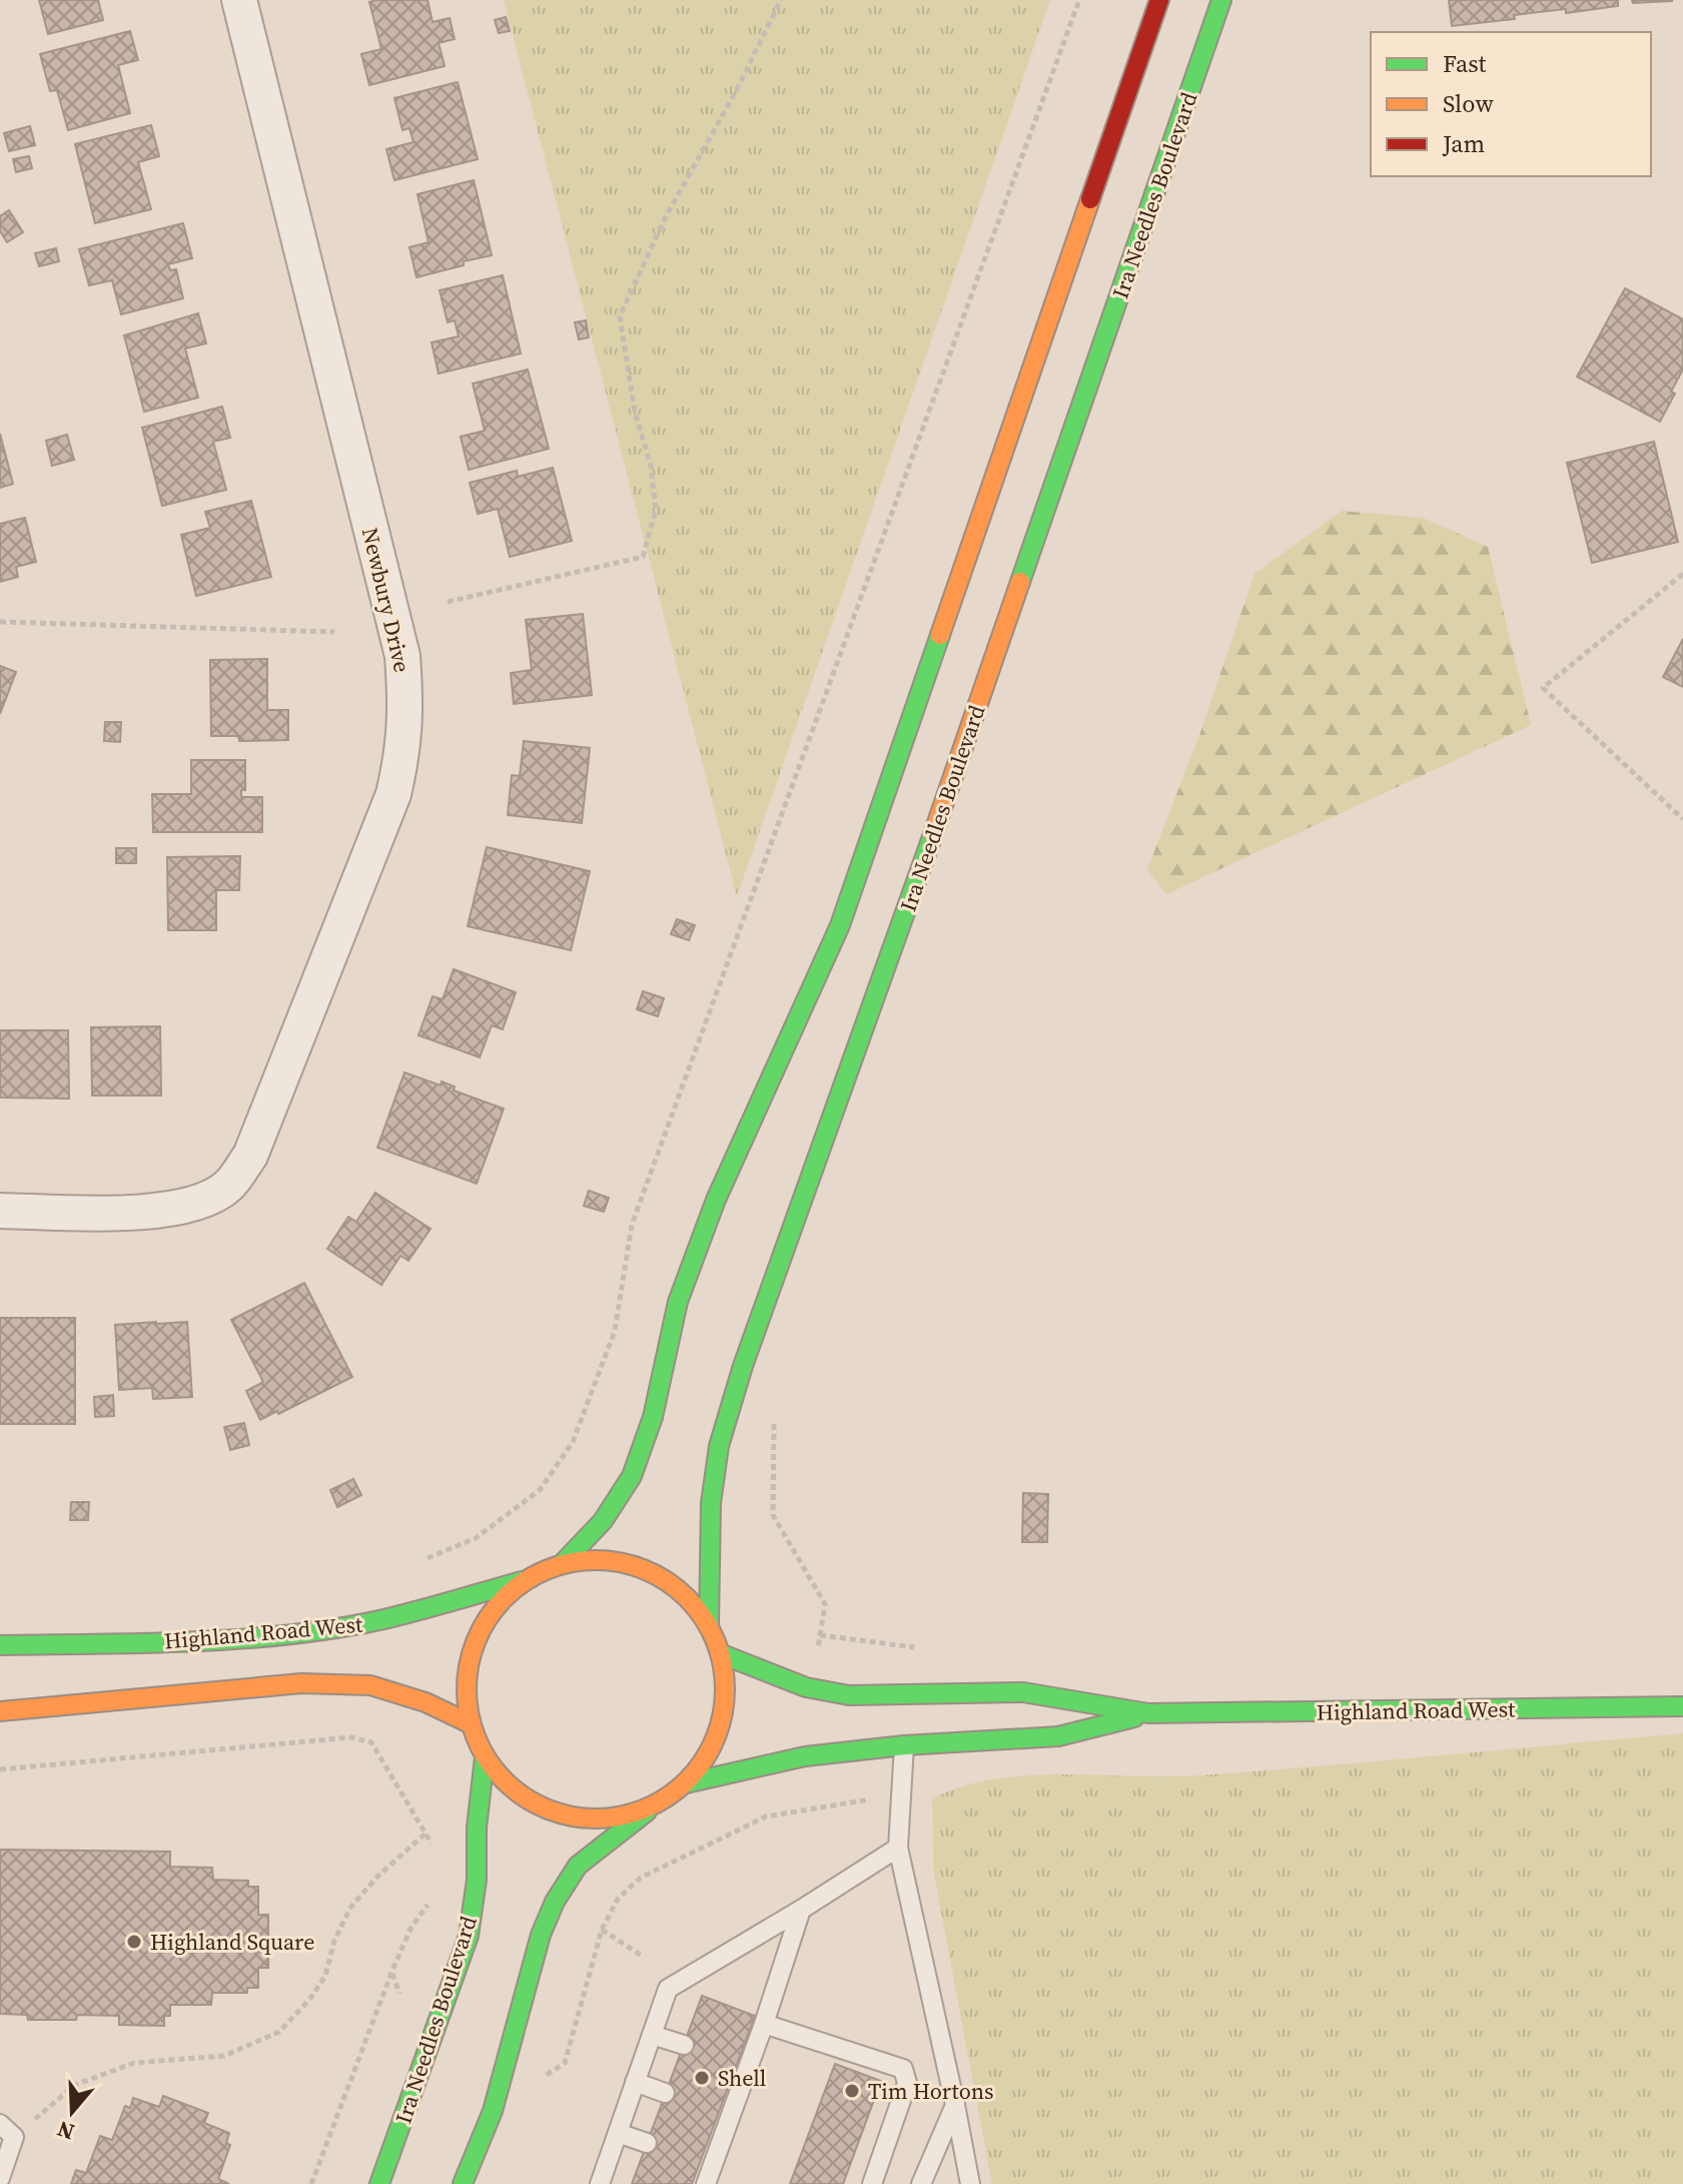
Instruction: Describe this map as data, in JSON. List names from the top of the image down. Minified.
{"streets":{"main road":["Ira Needles Boulevard","Highland Road West"],"street":["Newbury Drive"]},"crossings":[["Ira Needles Boulevard","Highland Road West"]],"places":["Highland Square","Shell","Tim Hortons"],"legend":["Fast","Slow","Jam"],"north":"bottom"}
